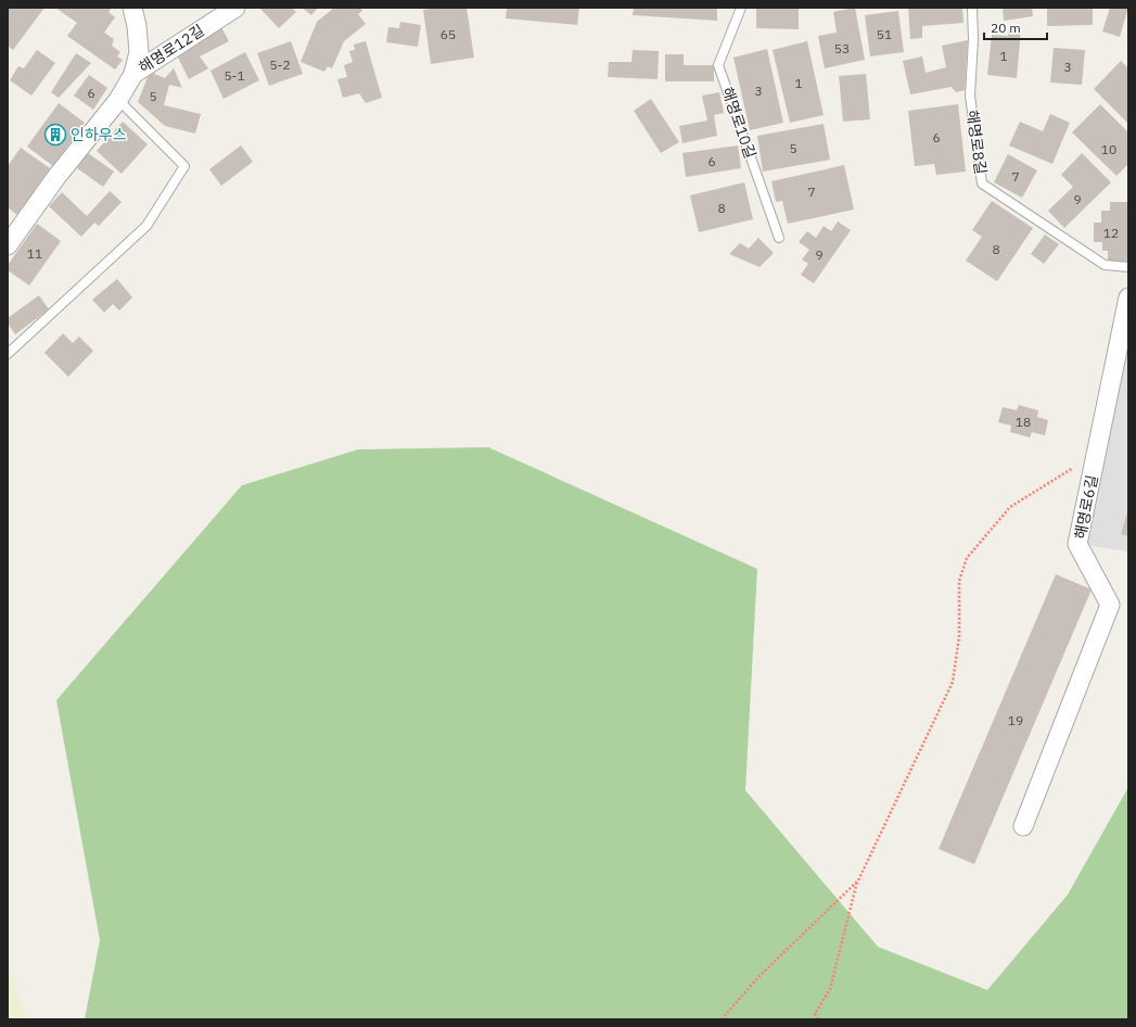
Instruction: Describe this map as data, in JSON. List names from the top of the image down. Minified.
{"streets":{"street":["해명로12길","해명로6길"],"lane":["해명로10길","해명로8길"]},"places":{"building":["인하우스"]},"house_numbers":["65","51","53","1","5-2","3","5-1","1","3","6","5","6","5","10","6","7","7","9","8","12","8","11","9","18","19"],"scale_bar":"20 m"}
